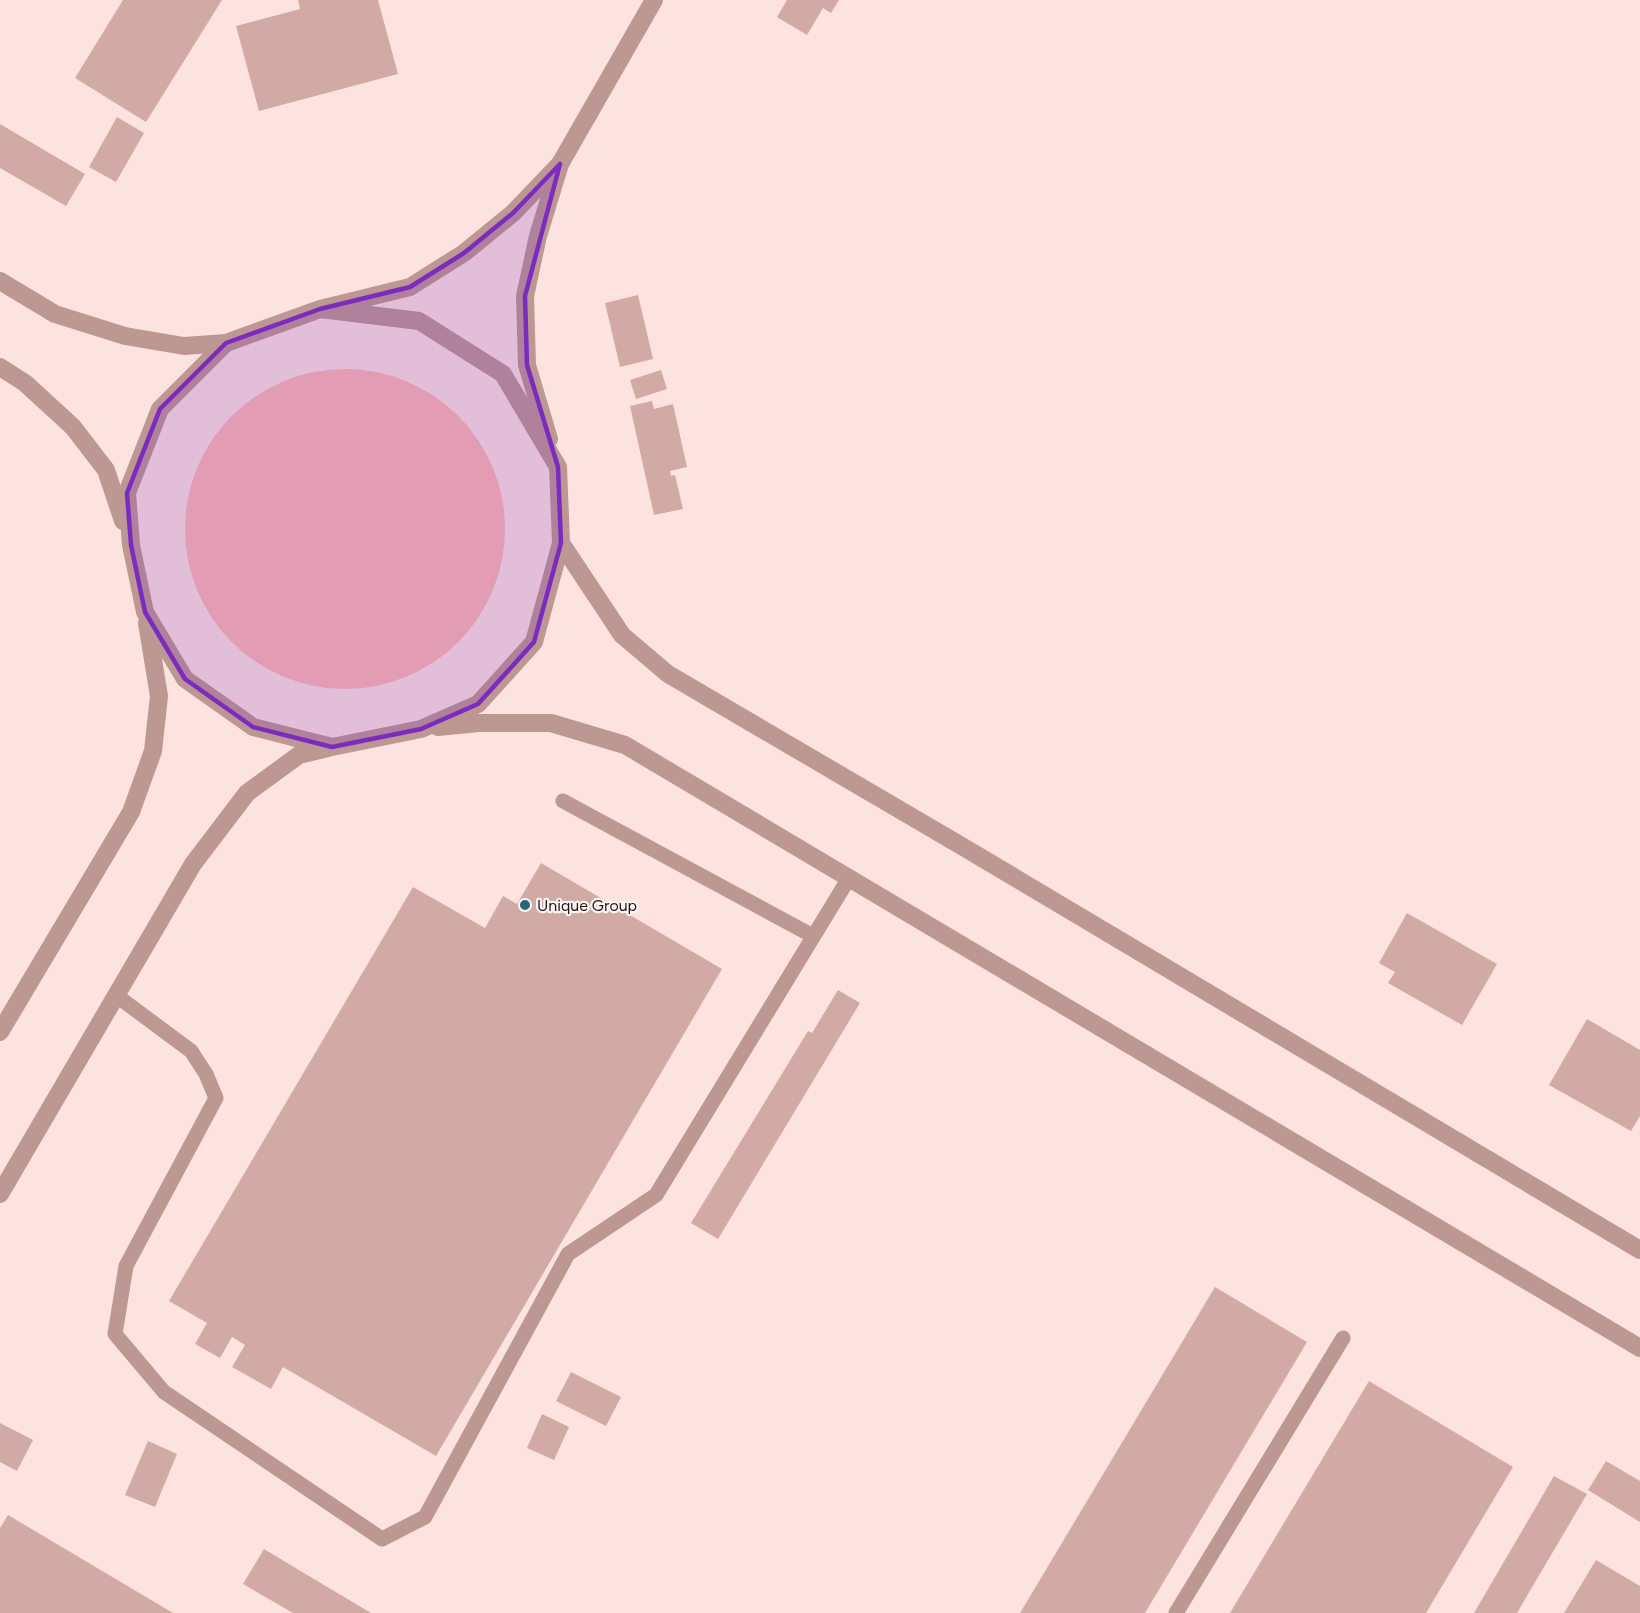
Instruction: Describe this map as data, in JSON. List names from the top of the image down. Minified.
{"places":["Unique Group"]}
